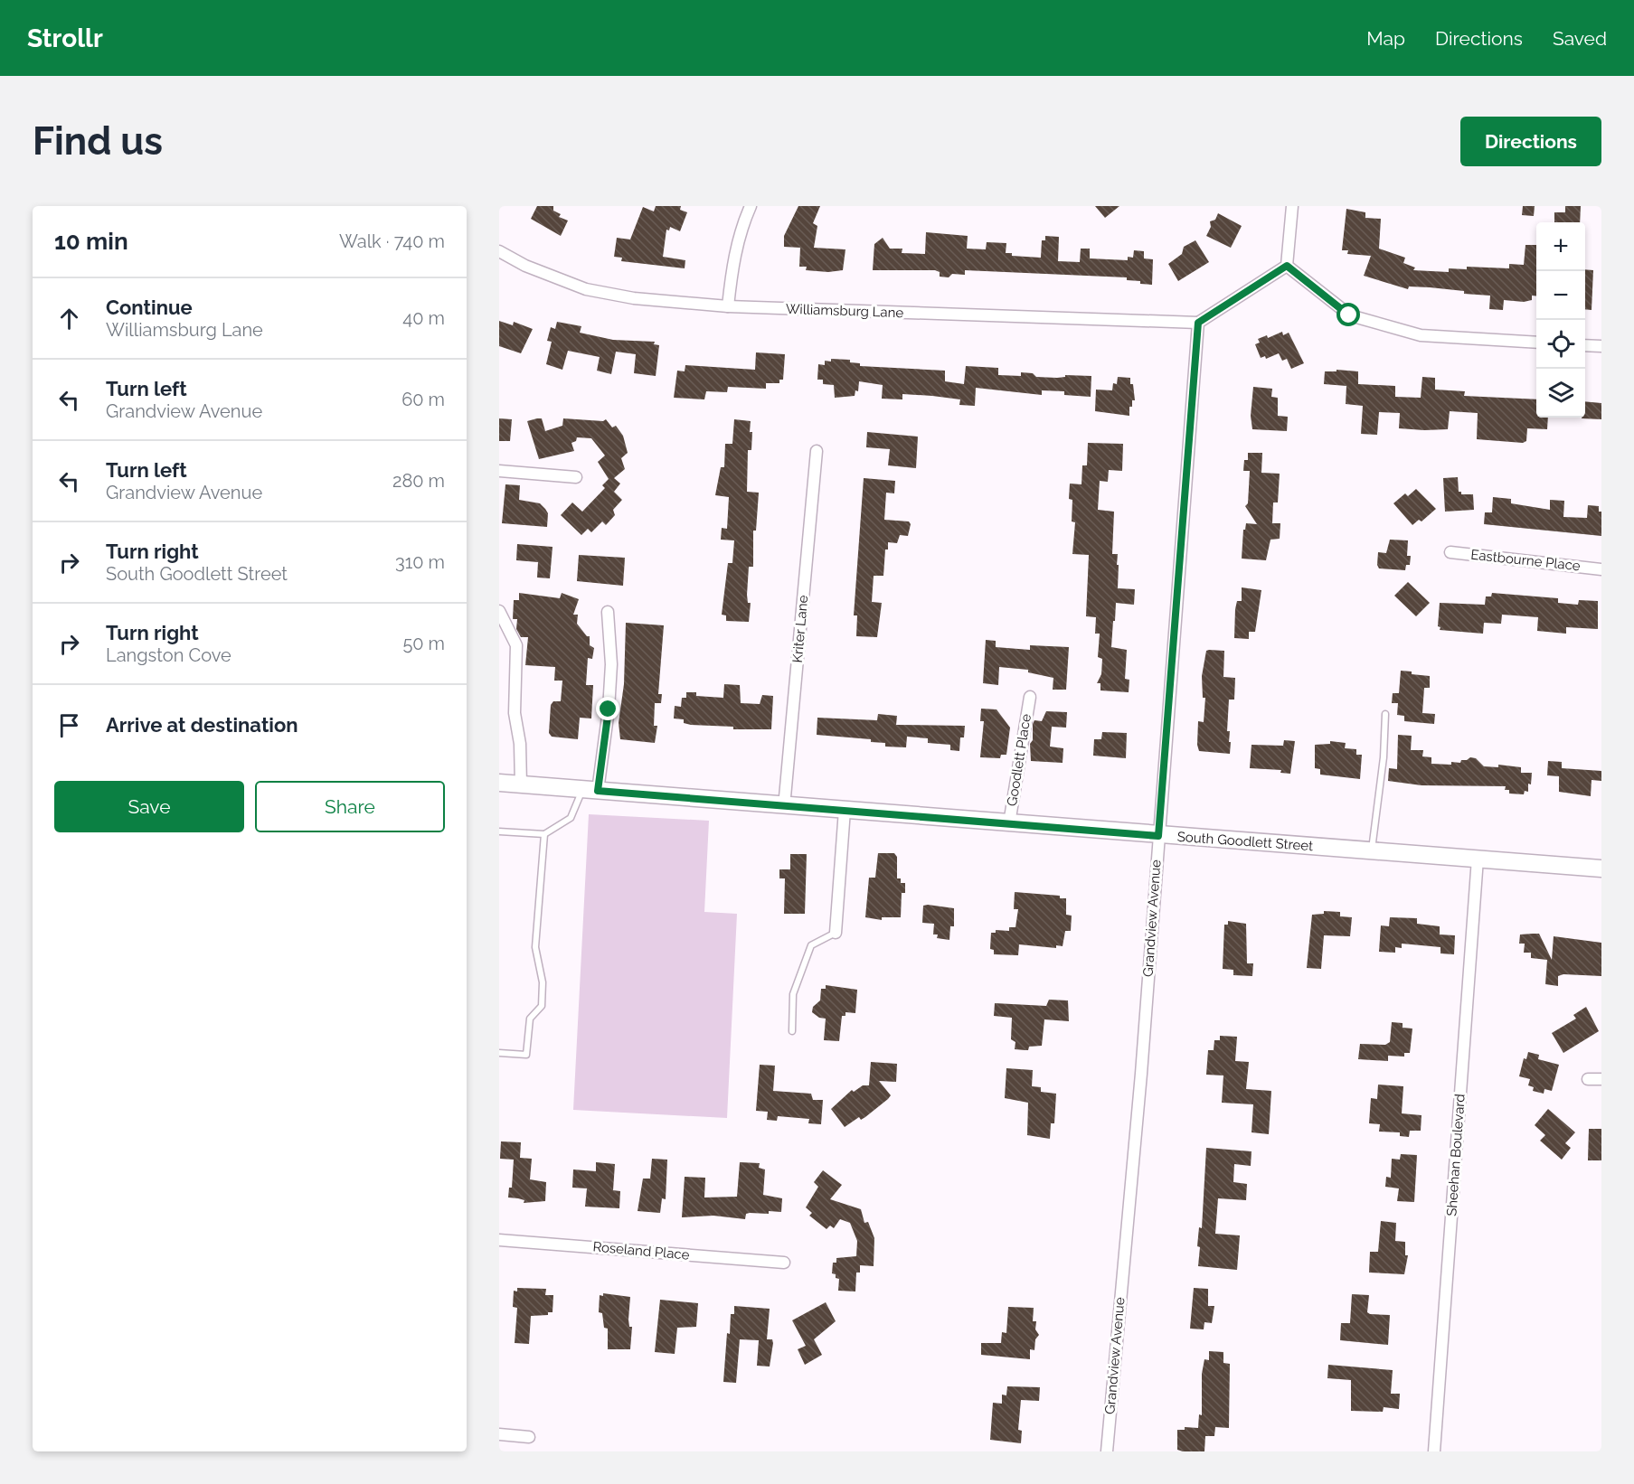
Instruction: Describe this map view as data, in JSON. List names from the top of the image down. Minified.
{"streets":{"main road":["South Goodlett Street"],"street":["Williamsburg Lane","Eastbourne Place","Kriter Lane","Goodlett Place","Grandview Avenue","Sheehan Boulevard","Roseland Place"]},"crossings":[["Williamsburg Lane","Grandview Avenue"],["Kriter Lane","South Goodlett Street"],["Goodlett Place","South Goodlett Street"],["South Goodlett Street","Grandview Avenue"],["South Goodlett Street","Sheehan Boulevard"]],"page":{"header":"Strollr","nav":["Map","Directions","Saved"],"buttons":["Directions",["Save","Share"]],"title":"Find us","heading":["10 min","Walk · 740 m"],"map_buttons":["+","−"],"list":[["Continue","Williamsburg Lane","40 m"],["Turn left","Grandview Avenue","60 m"],["Turn left","Grandview Avenue","280 m"],["Turn right","South Goodlett Street","310 m"],["Turn right","Langston Cove","50 m"],"Arrive at destination"]}}
